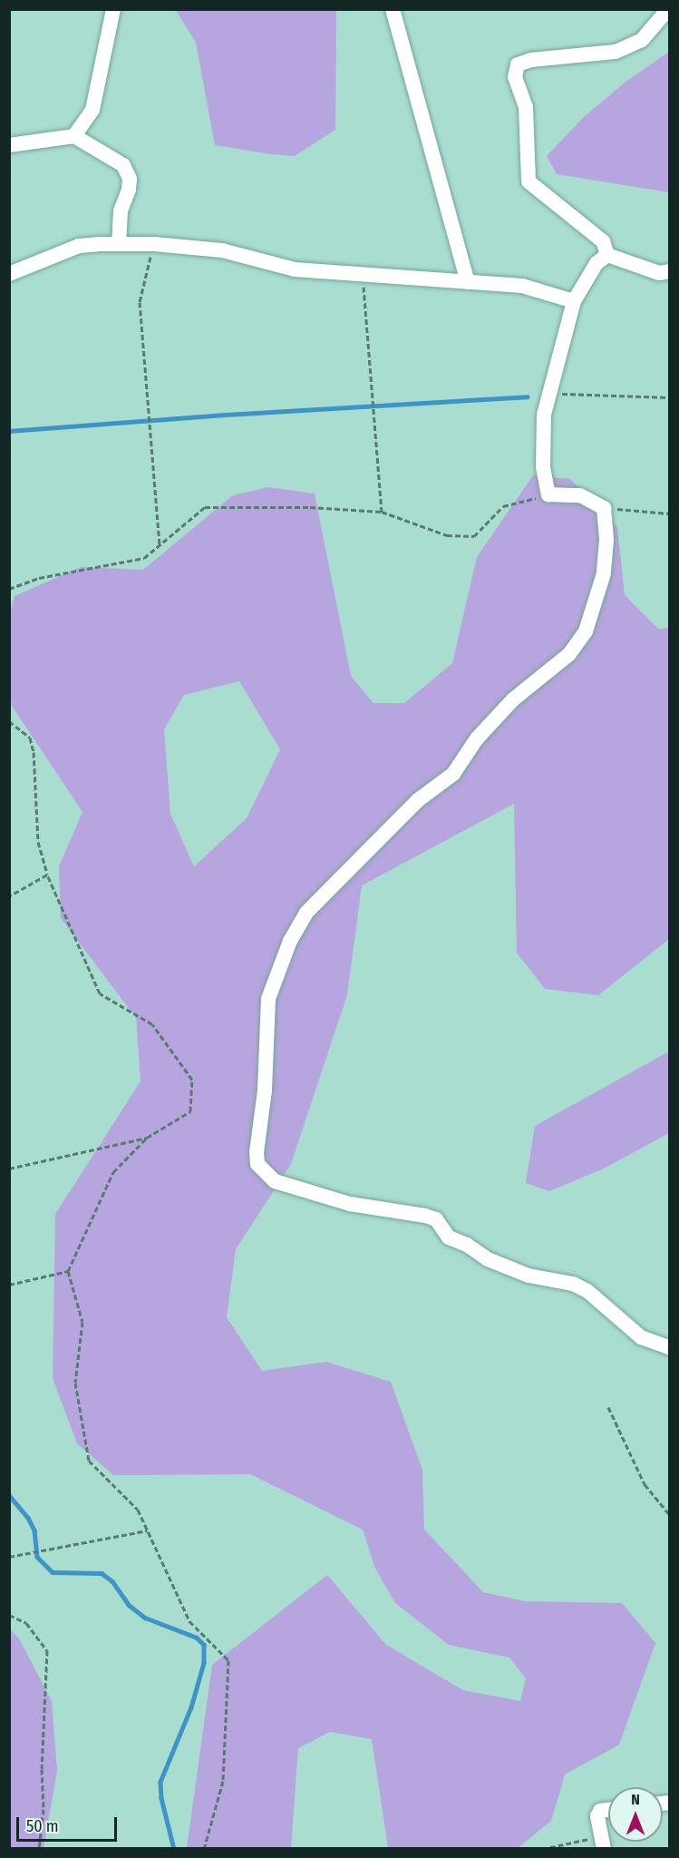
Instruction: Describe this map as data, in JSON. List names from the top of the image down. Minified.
{"scale_bar":"50 m","north":"top"}
